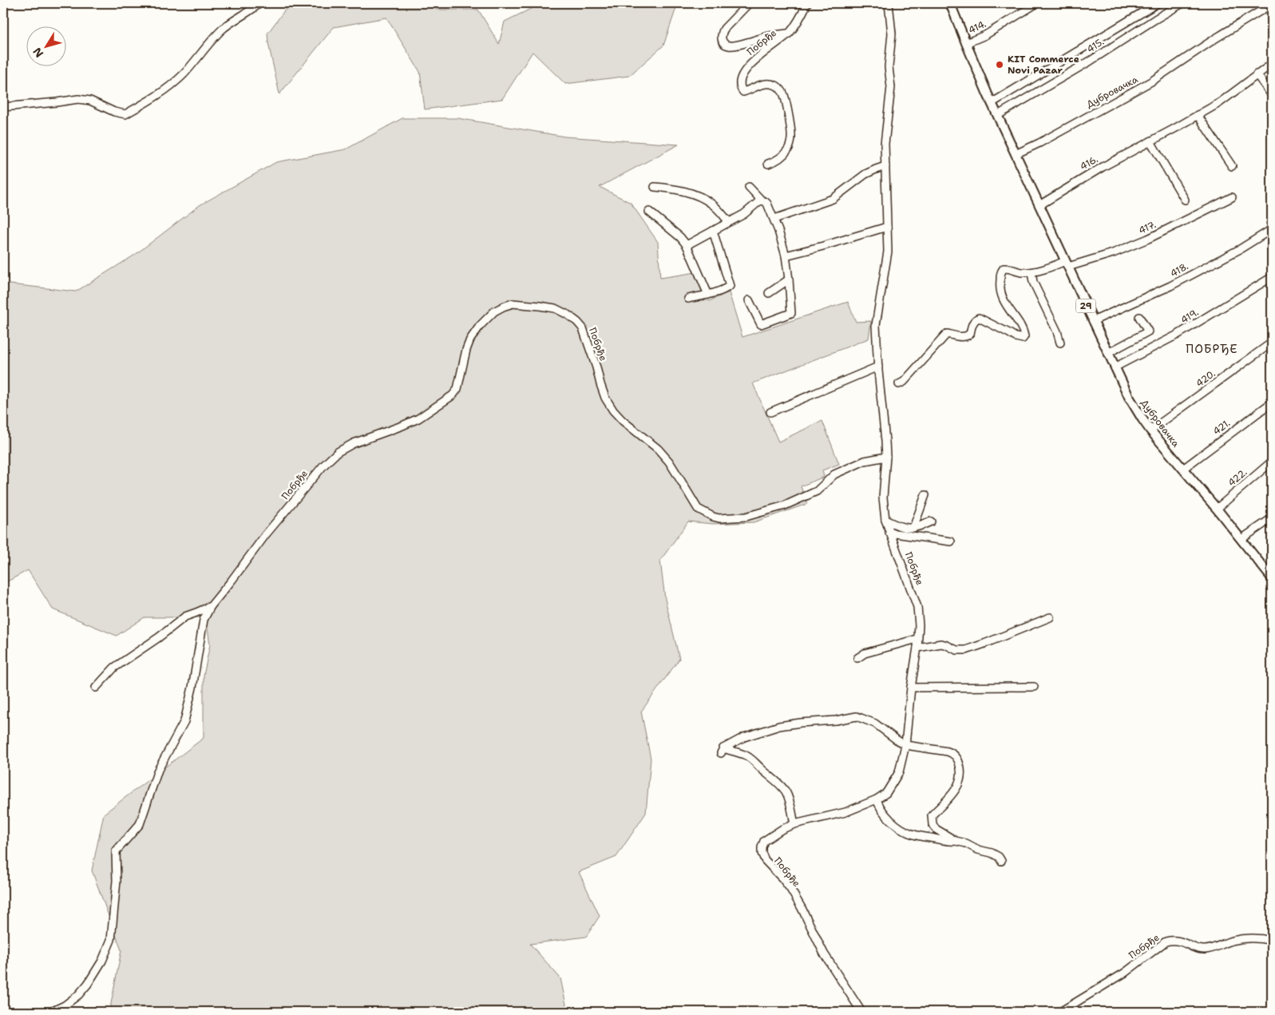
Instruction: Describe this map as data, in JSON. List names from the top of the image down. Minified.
{"streets":{"main road":["Дубровачка","29"],"street":["414.","Побрђе","415.","416.","417.","418.","419.","420.","421.","422."]},"crossings":[["414.","Дубровачка"],["415.","Дубровачка"],["Дубровачка","416."],["Дубровачка","417."],["Дубровачка","418."],["Дубровачка","419."],["Дубровачка","420."],["Дубровачка","421."],["Дубровачка","422."]],"districts":["ПОБРЂЕ"],"places":["KIT Commerce Novi Pazar"],"north":"bottom left"}
